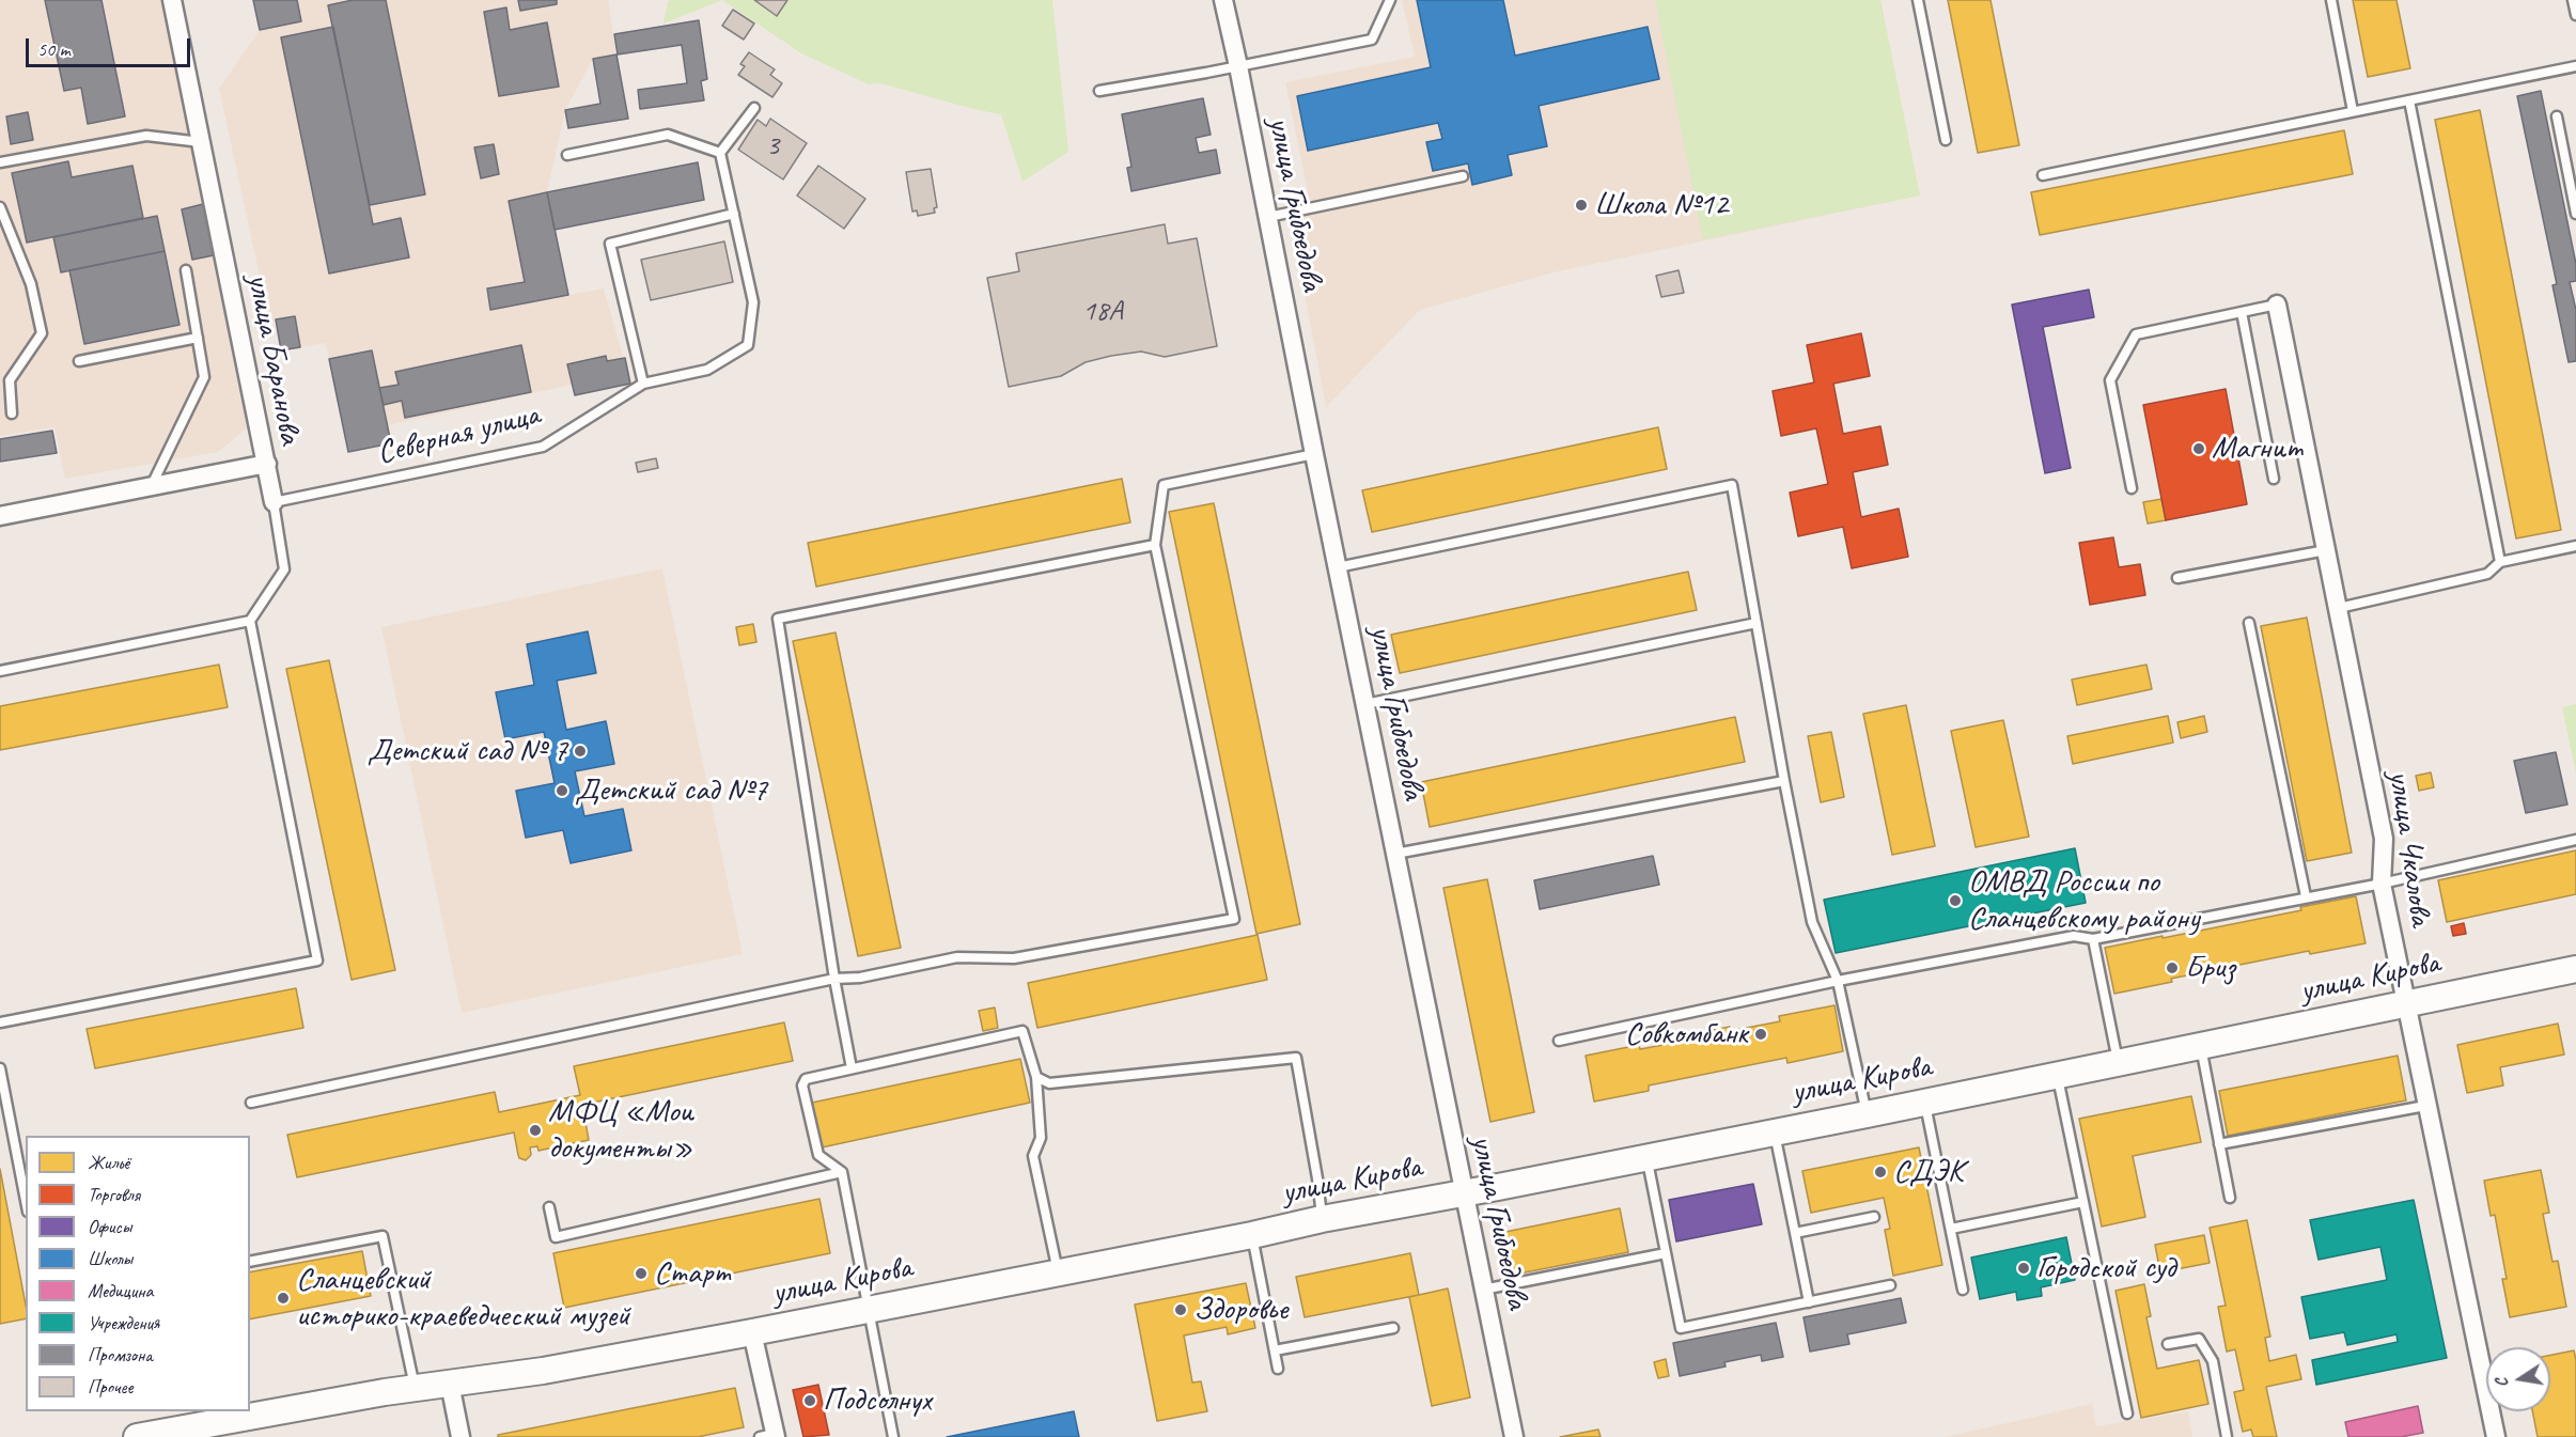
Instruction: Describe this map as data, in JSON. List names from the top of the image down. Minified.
{"streets":{"street":["улица Грибоедова","улица Баранова","улица Чкалова","улица Кирова"],"lane":["Северная улица"]},"crossings":[["улица Грибоедова","улица Кирова"],["улица Чкалова","улица Кирова"]],"places":["Школа №12","Магнит","Детский сад № 7","Детский сад №7","ОМВД России по Сланцевскому району","Бриз","Совкомбанк","МФЦ «Мои документы»","СДЭК","Городской суд","Старт","Сланцевский историко-краеведческий музей","Здоровье","Подсолнух"],"house_numbers":["3","18А"],"legend":["Жильё","Торговля","Офисы","Школы","Медицина","Учреждения","Промзона","Прочее"],"scale_bar":"50 m","north":"left"}
